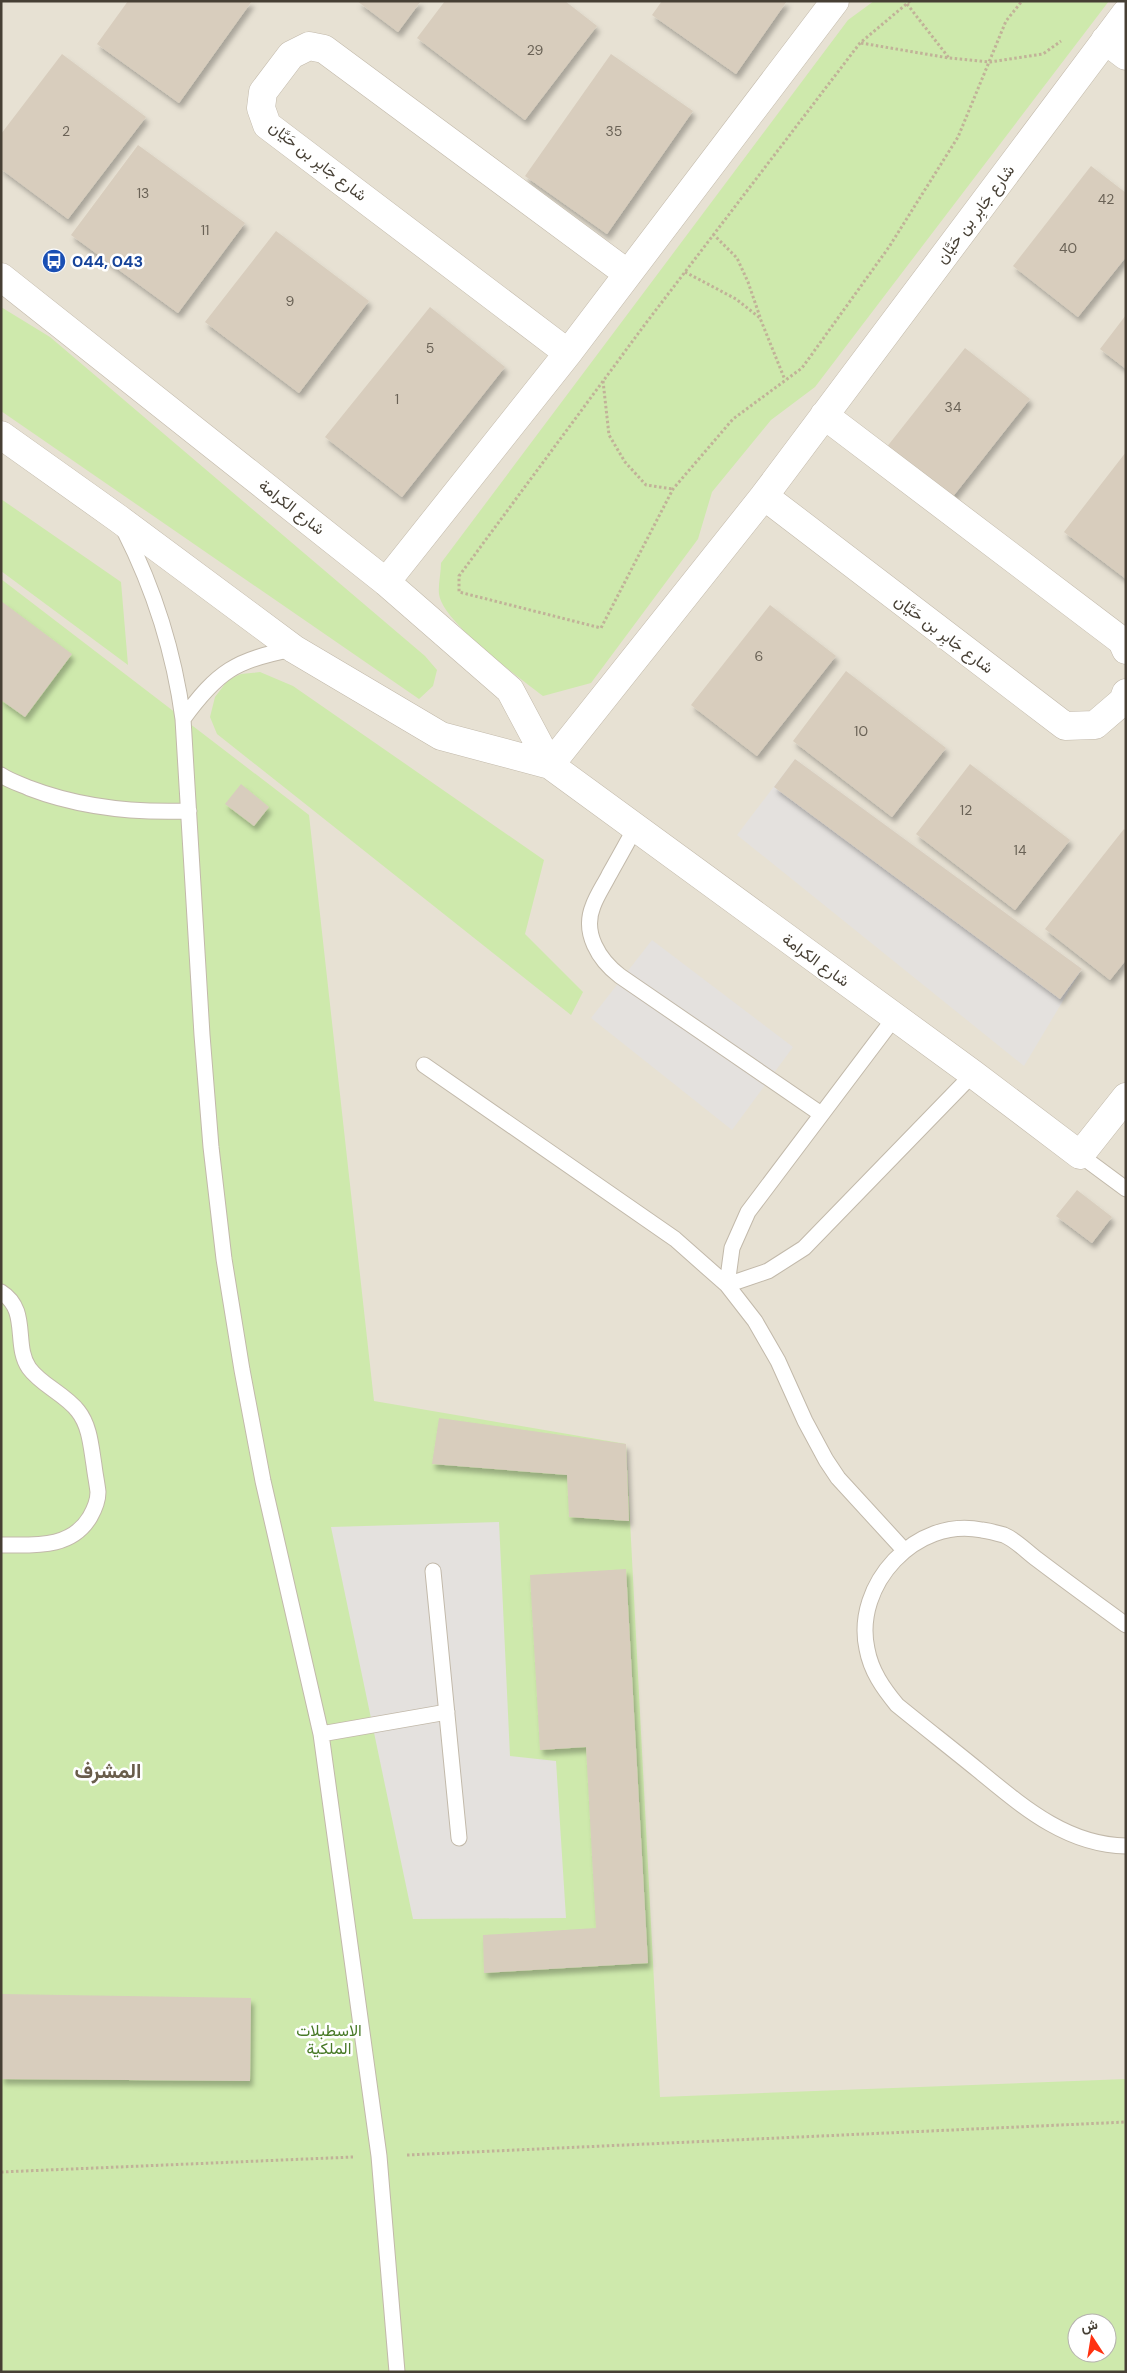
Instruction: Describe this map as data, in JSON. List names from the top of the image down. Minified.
{"streets":{"street":["شارع جَابِر بن حَيَّان","شارع الكرامة"]},"crossings":[["شارع جَابِر بن حَيَّان","شارع الكرامة"]],"districts":["المشرف"],"parks":["الاسطبلات الملكية"],"places":{"bus stop":["044, 043"]},"house_numbers":["29","2","35","13","42","11","40","9","5","1","34","6","10","12","14"],"north":"top"}
